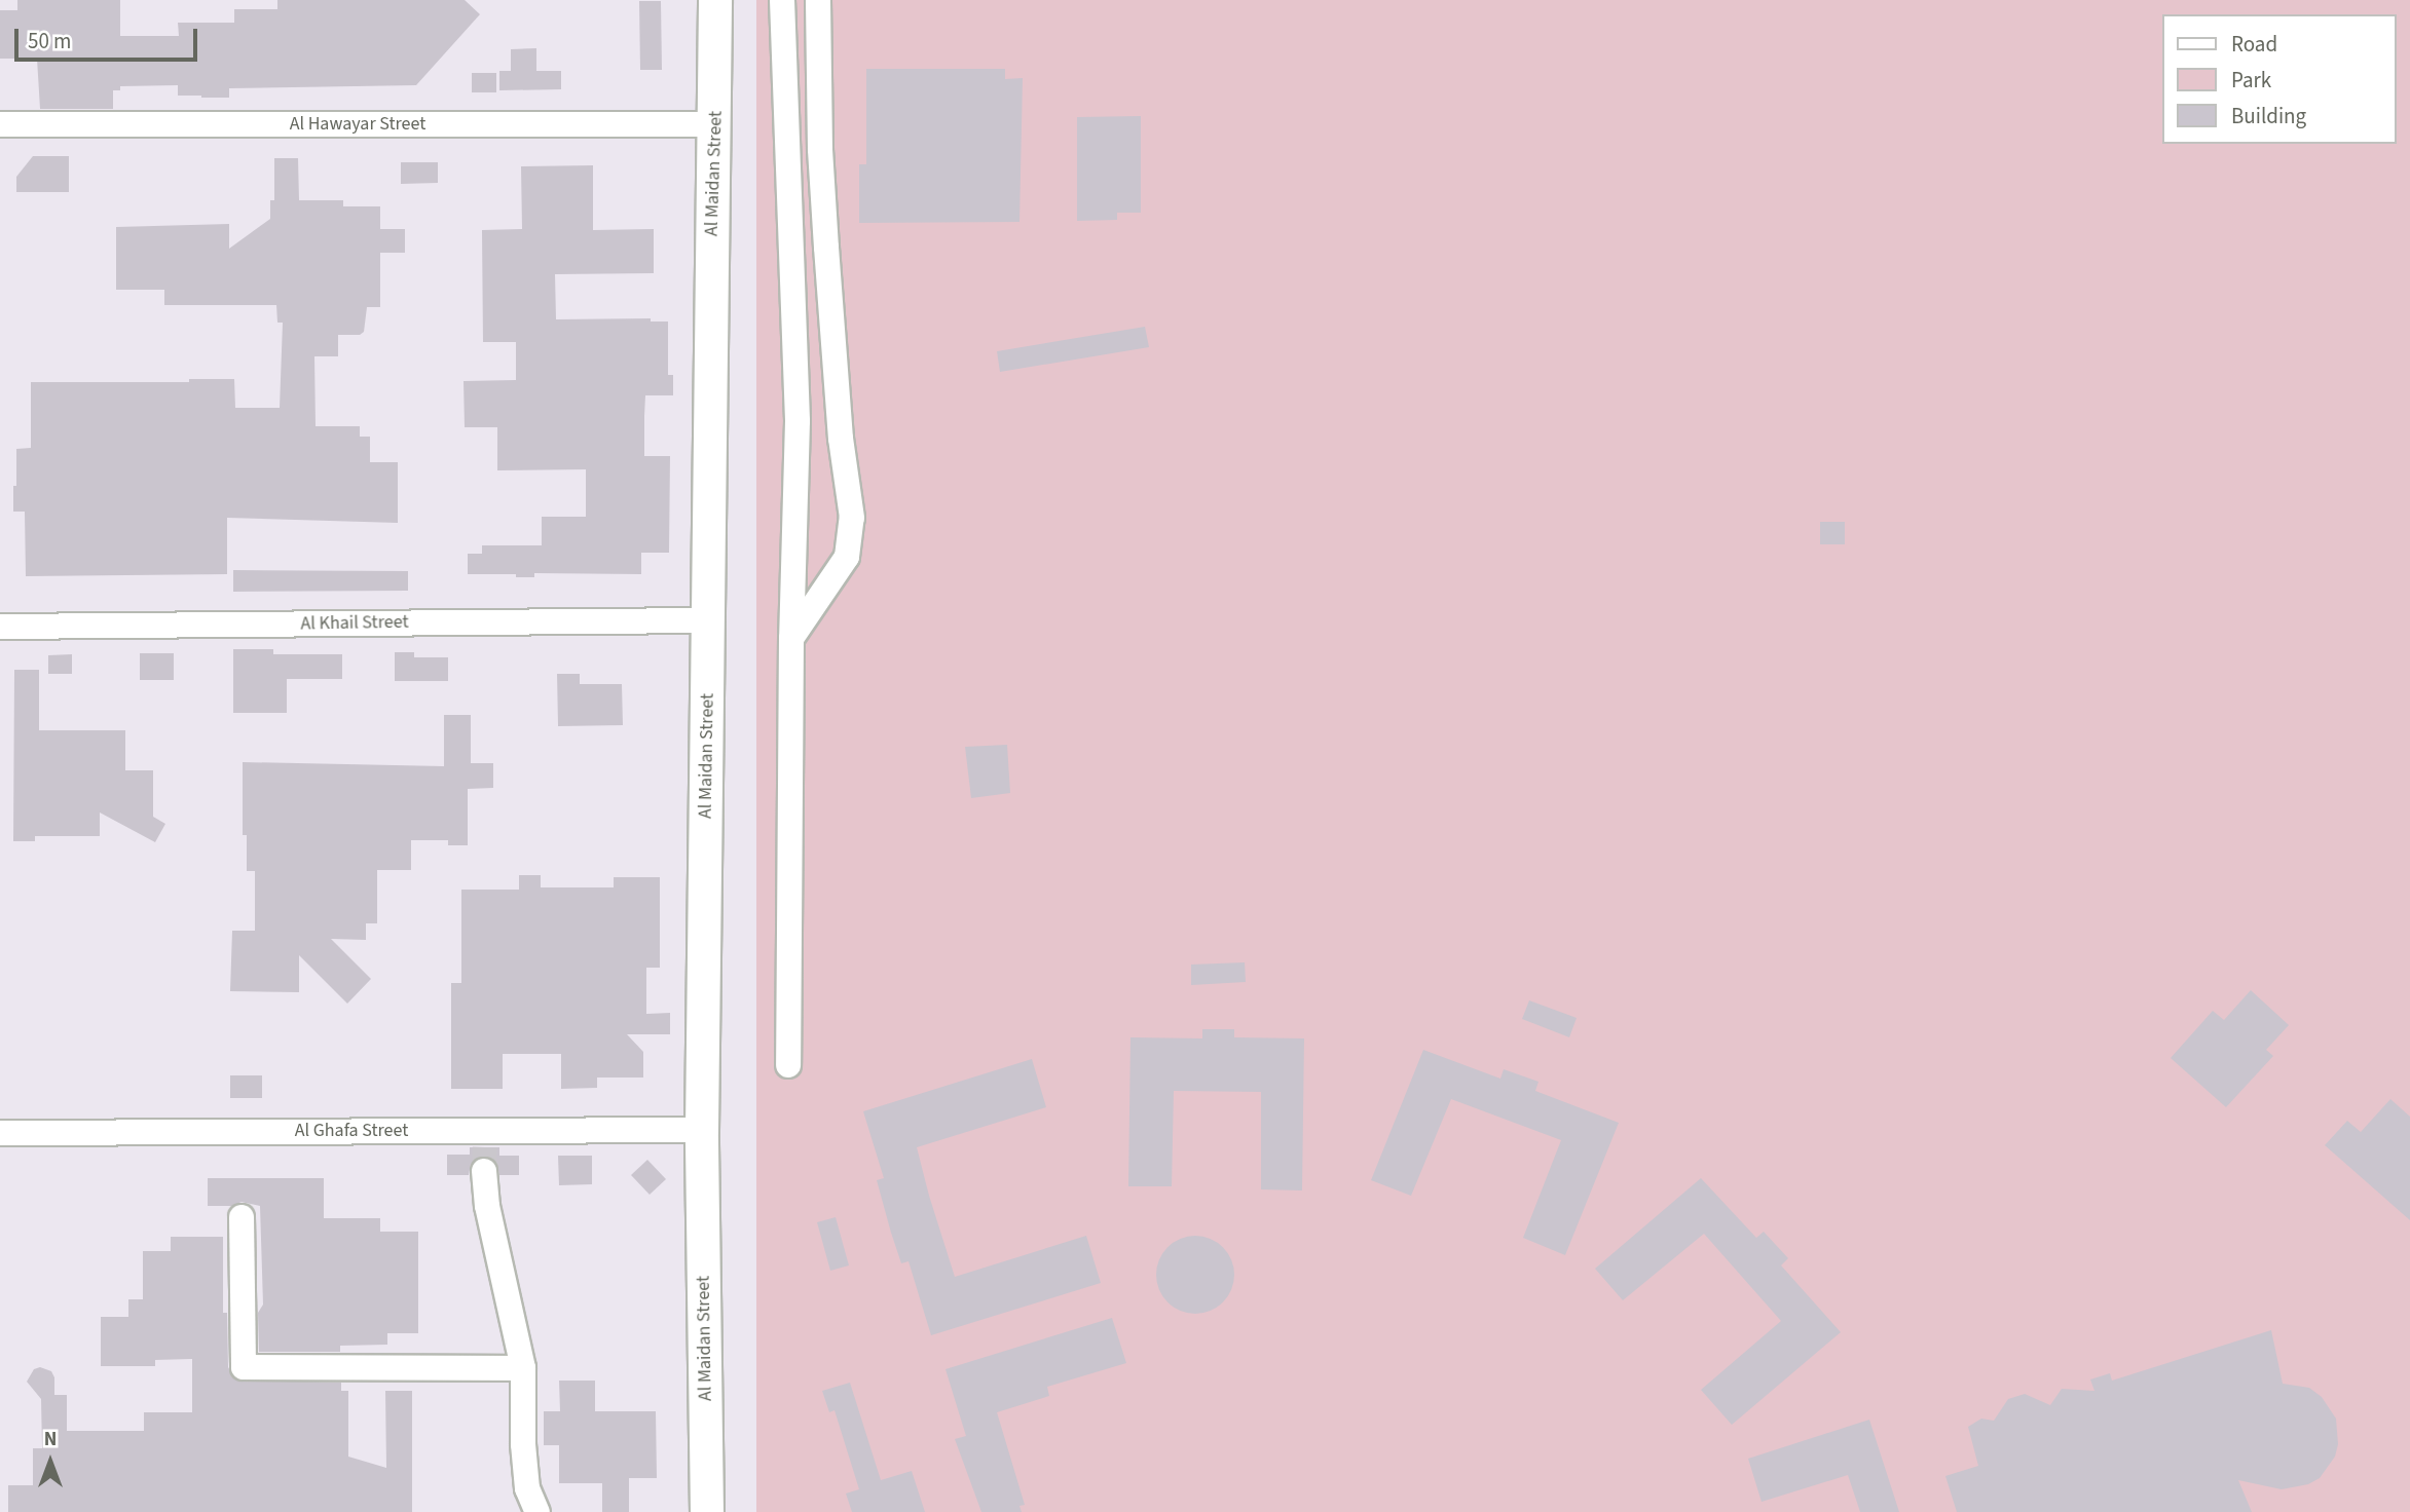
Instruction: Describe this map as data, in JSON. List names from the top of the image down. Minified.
{"streets":{"street":["Al Hawayar Street","Al Maidan Street","Al Khail Street","Al Ghafa Street"]},"crossings":[["Al Hawayar Street","Al Maidan Street"],["Al Maidan Street","Al Khail Street"],["Al Maidan Street","Al Ghafa Street"]],"legend":["Road","Park","Building"],"scale_bar":"50 m","north":"top"}
